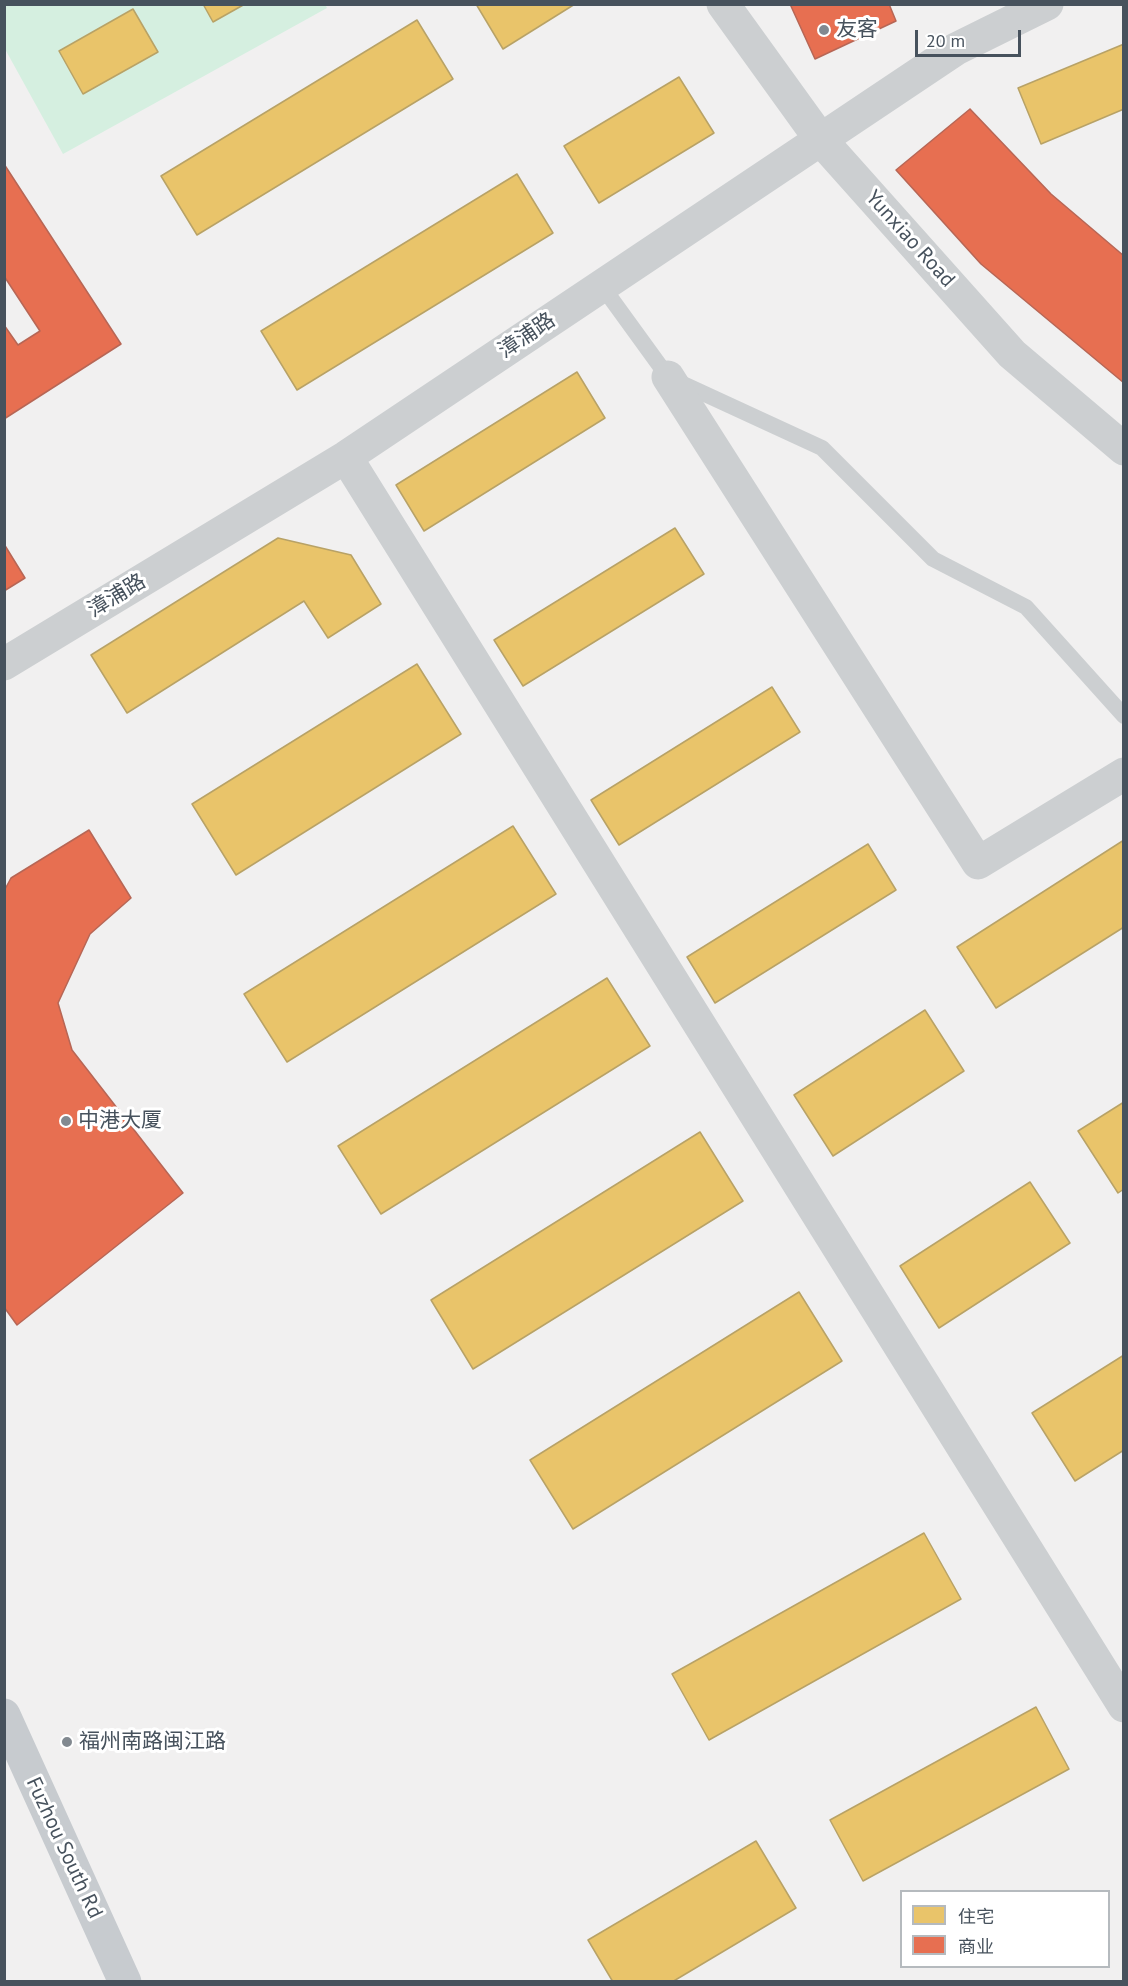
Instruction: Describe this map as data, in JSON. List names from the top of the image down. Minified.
{"streets":{"main road":["Fuzhou South Rd"],"street":["Yunxiao Road","漳浦路"]},"crossings":[["Yunxiao Road","漳浦路"]],"places":["友客","中港大厦","福州南路闽江路"],"legend":["住宅","商业"],"scale_bar":"20 m"}
